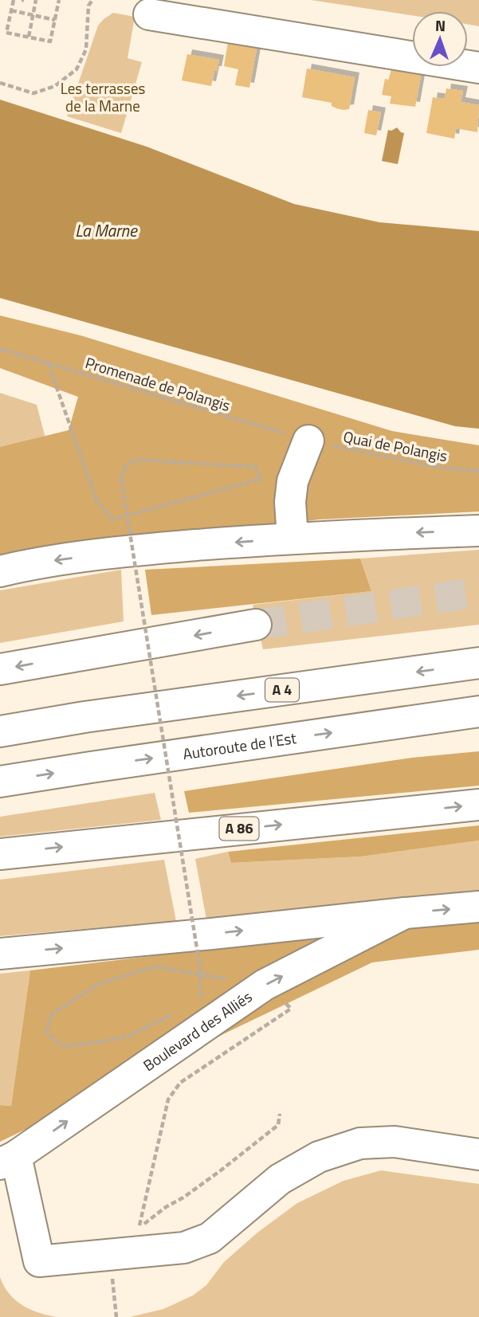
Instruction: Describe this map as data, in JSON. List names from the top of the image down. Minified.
{"streets":{"main road":["A 4","Autoroute de l’Est","A 86","Boulevard des Alliés"],"path":["Promenade de Polangis","Quai de Polangis"]},"crossings":[["Promenade de Polangis","Quai de Polangis"]],"water":["La Marne"],"parks":["Les terrasses de la Marne"],"north":"top"}
